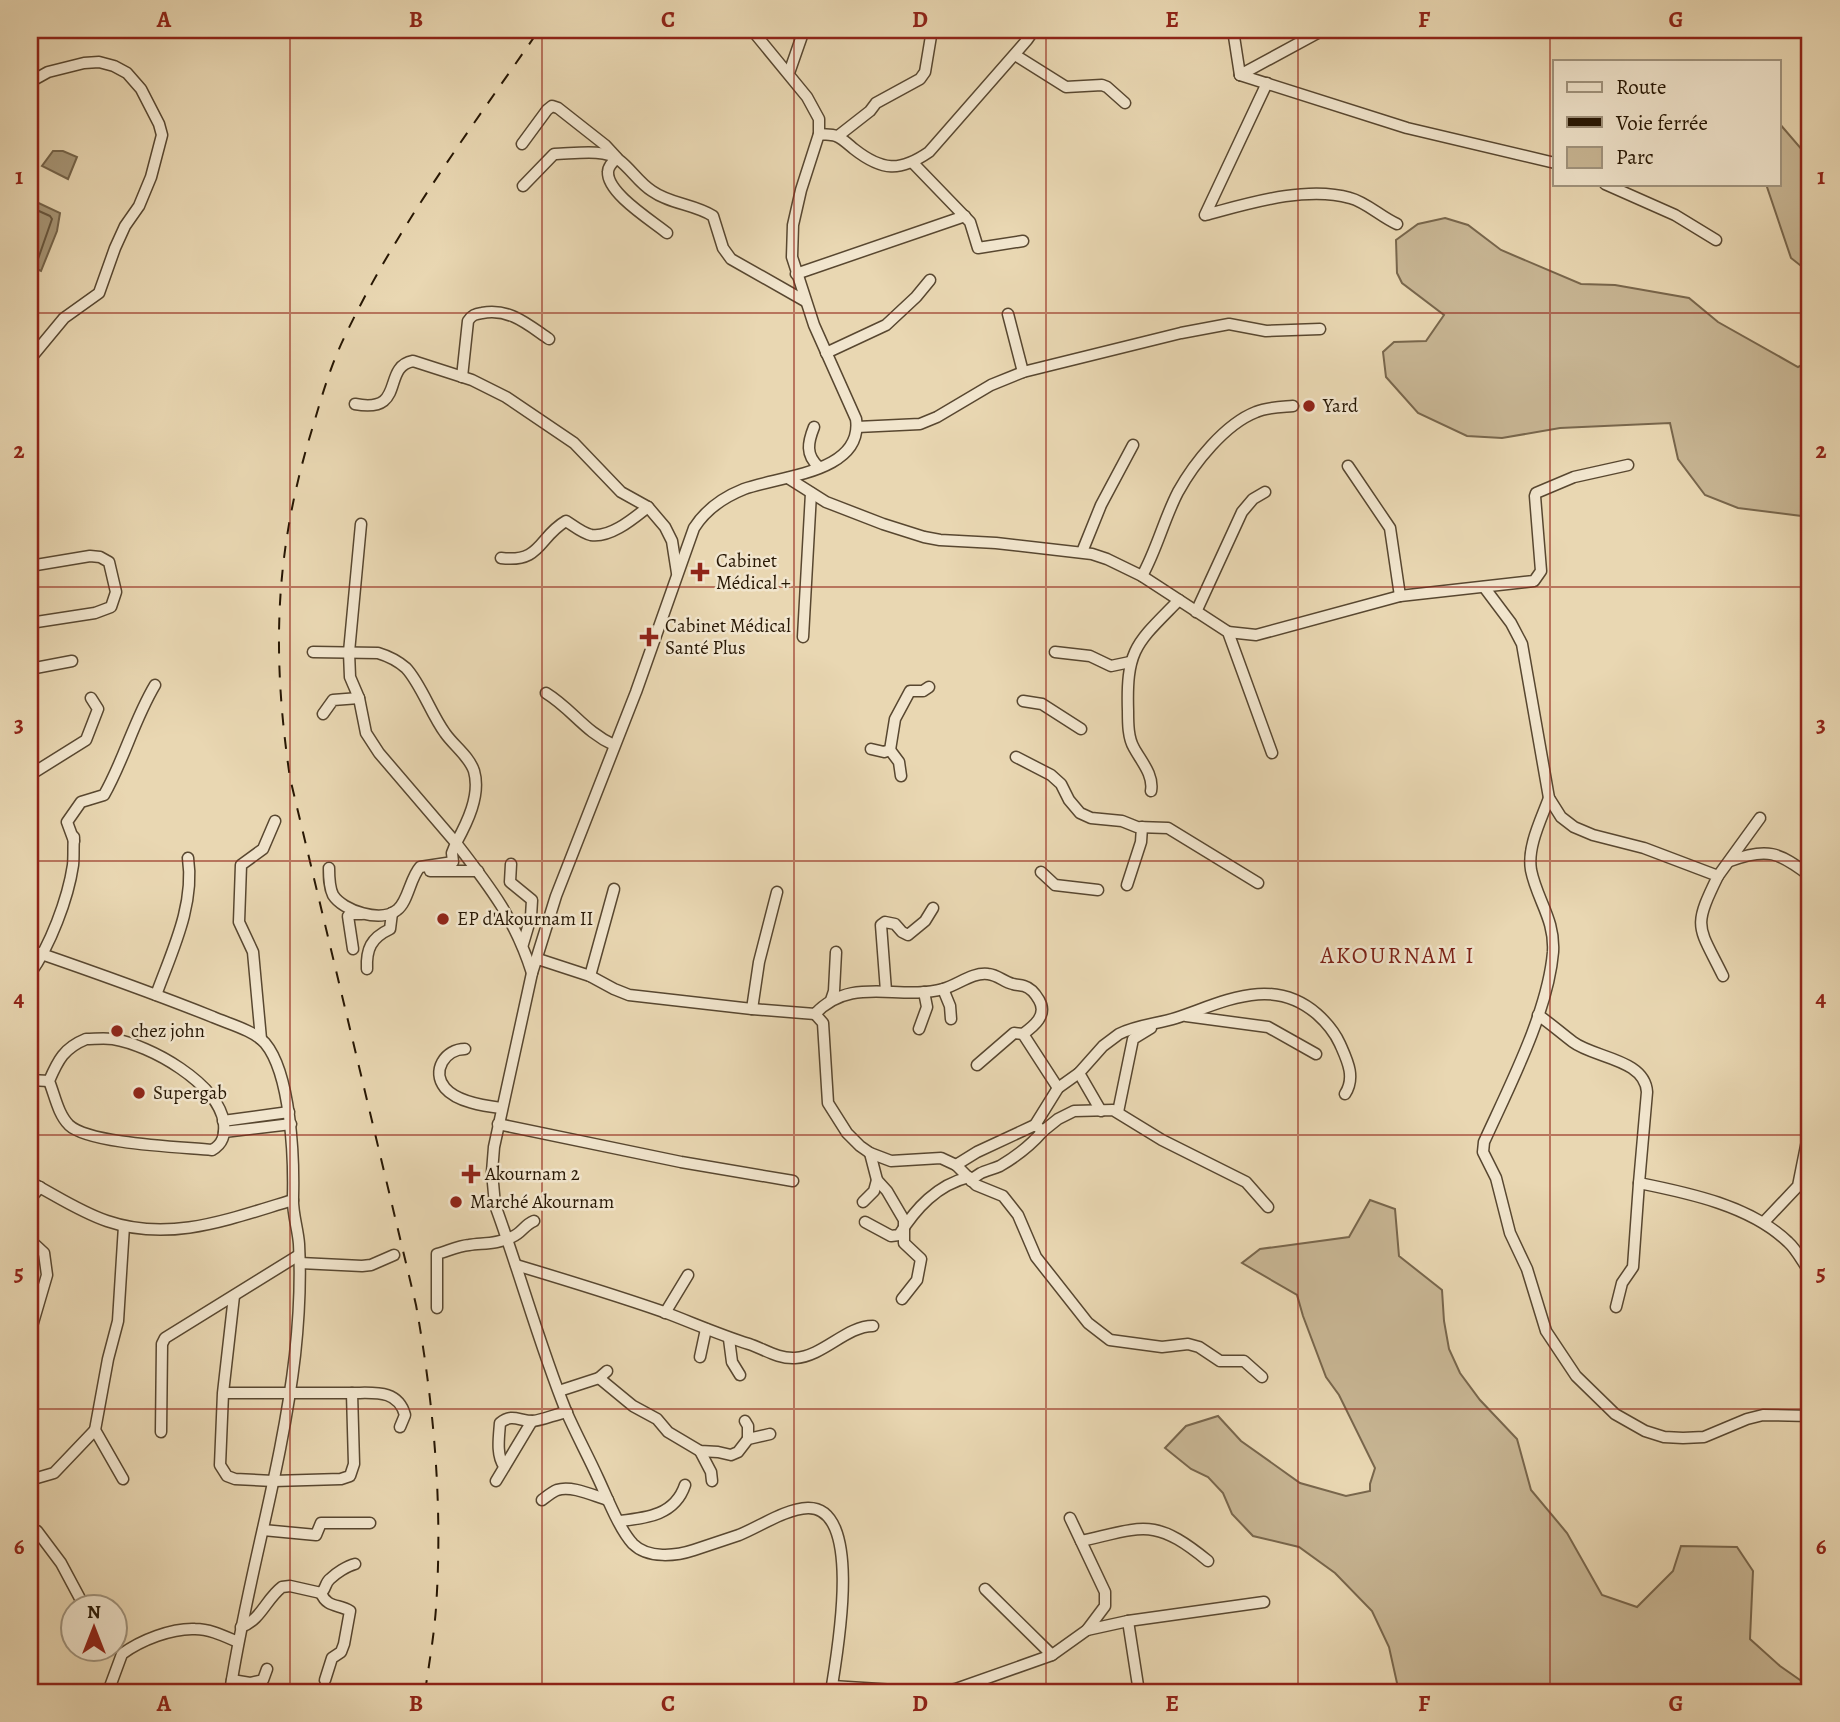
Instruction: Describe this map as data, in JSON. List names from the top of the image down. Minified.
{"districts":["AKOURNAM I"],"places":{"other":["Yard","EP d'Akournam II","chez john","Supergab","Marché Akournam"],"health":["Cabinet Médical +","Cabinet Médical Santé Plus","Akournam 2"]},"legend":["Route","Voie ferrée","Parc"],"north":"top","grid":{"columns":["A","B","C","D","E","F","G"],"rows":["1","2","3","4","5","6"]}}
